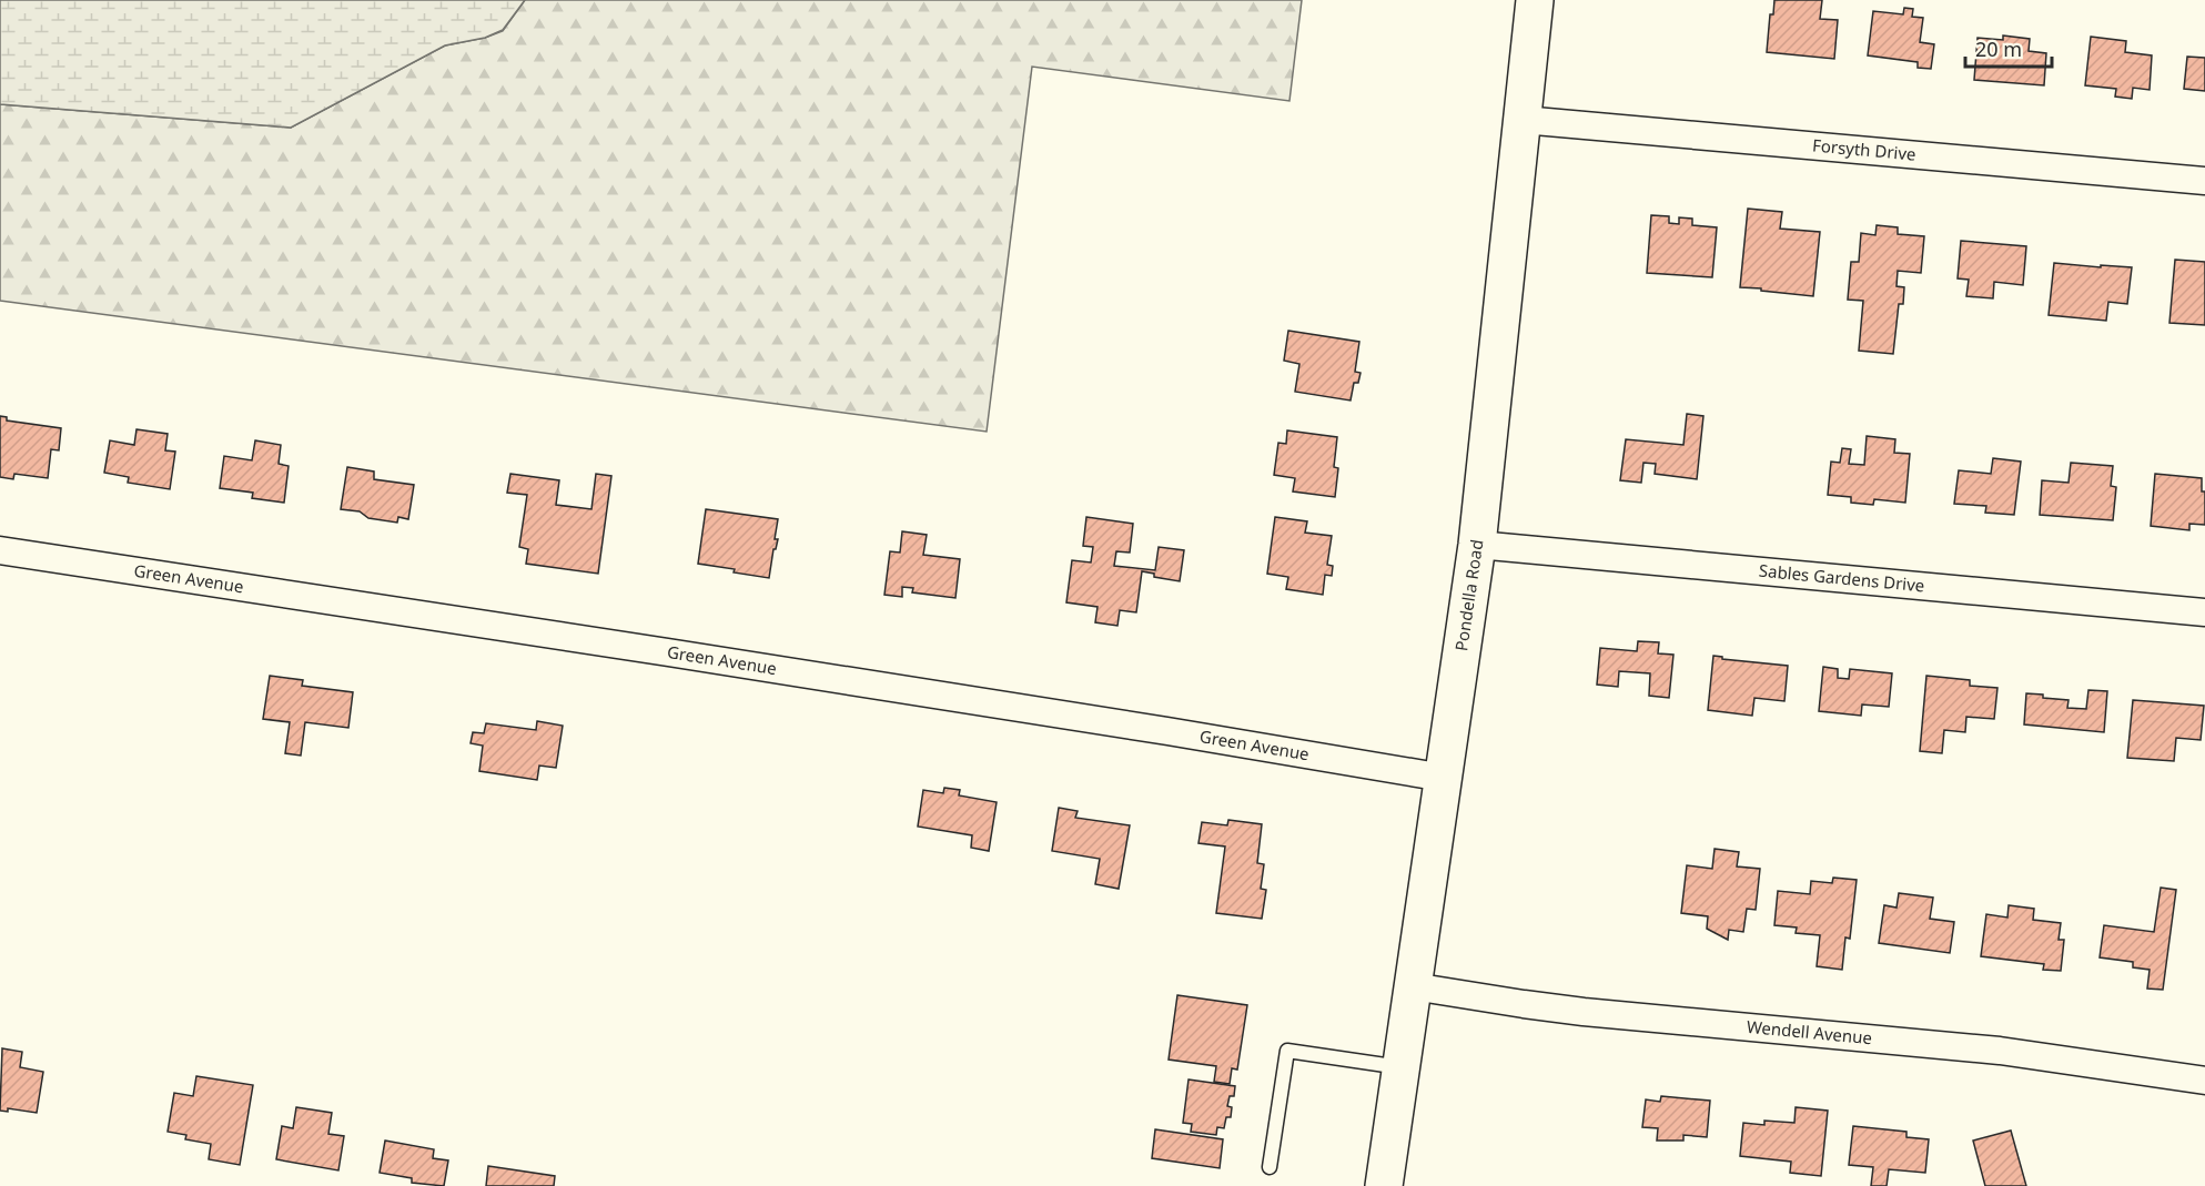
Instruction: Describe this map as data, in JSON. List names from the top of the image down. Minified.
{"streets":{"main road":["Pondella Road"],"street":["Forsyth Drive","Sables Gardens Drive","Green Avenue","Wendell Avenue"]},"crossings":[["Forsyth Drive","Pondella Road"],["Sables Gardens Drive","Pondella Road"],["Green Avenue","Pondella Road"],["Pondella Road","Wendell Avenue"]],"scale_bar":"20 m"}
